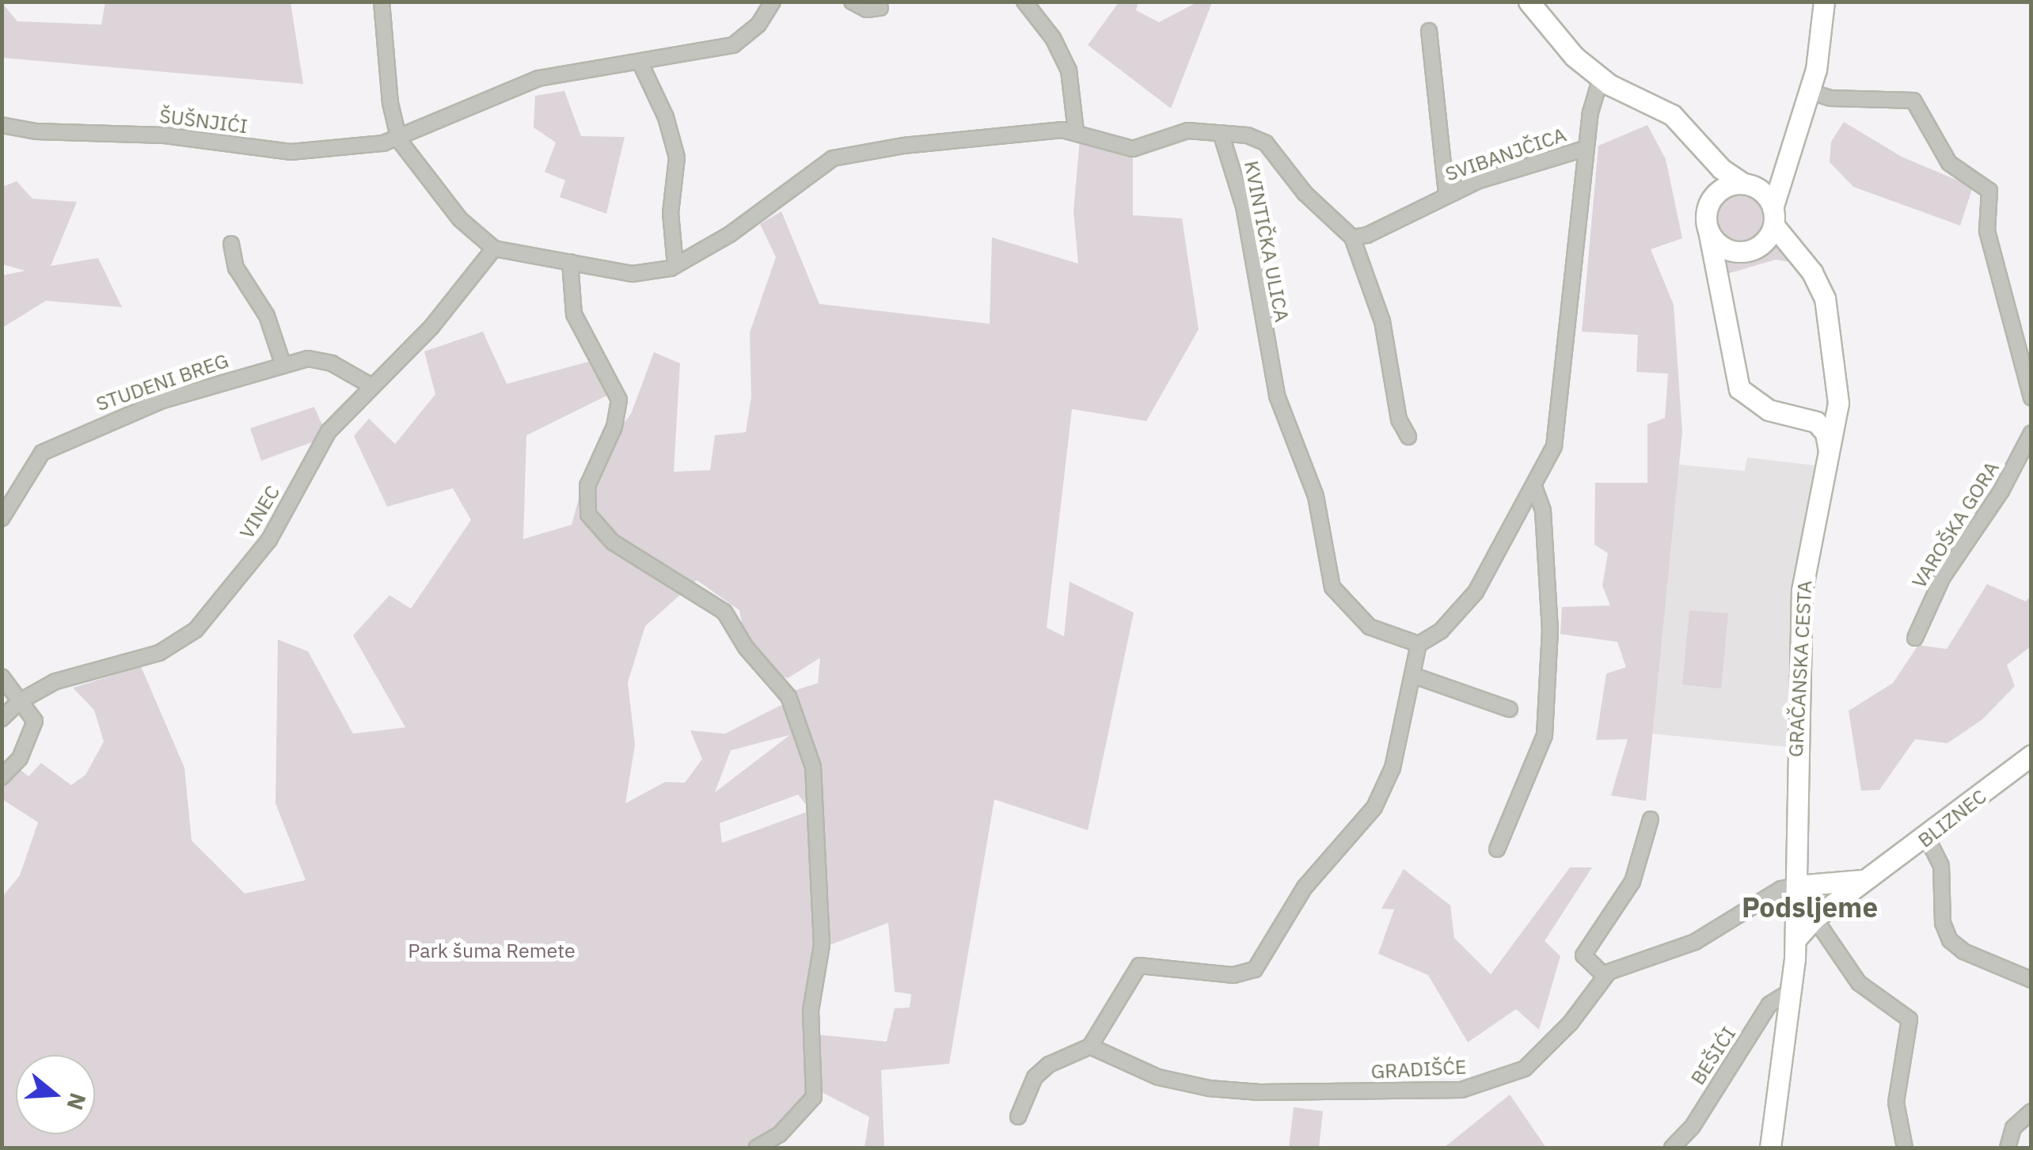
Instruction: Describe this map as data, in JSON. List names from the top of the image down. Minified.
{"streets":{"main road":["GRAČANSKA CESTA","BLIZNEC"],"street":["ŠUŠNJIĆI","SVIBANJČICA","KVINTIČKA ULICA","STUDENI BREG","VINEC","VAROŠKA GORA","BEŠIĆI","GRADIŠĆE"]},"crossings":[["STUDENI BREG","VINEC"],["GRAČANSKA CESTA","BLIZNEC"],["GRAČANSKA CESTA","BEŠIĆI"]],"districts":["Podsljeme"],"parks":["Park šuma Remete"],"north":"right"}
